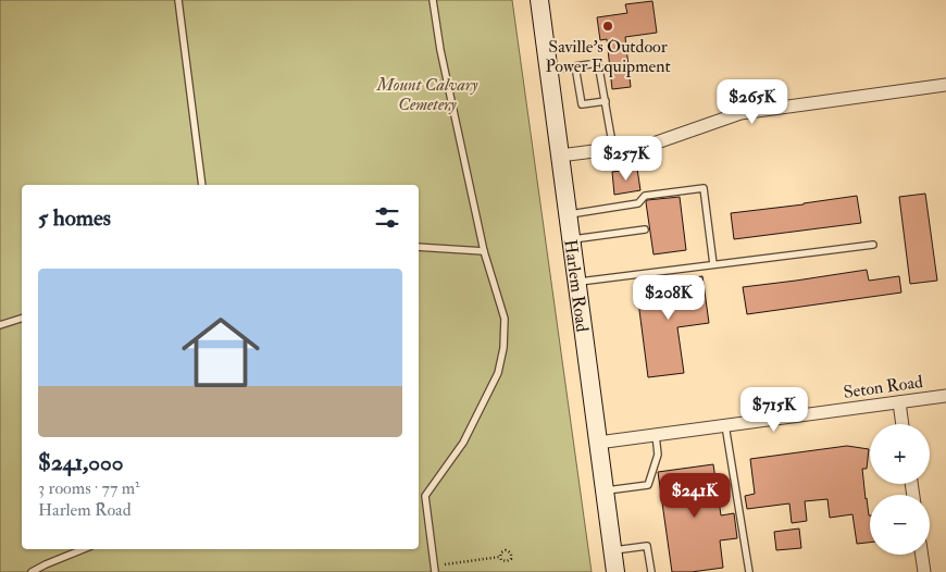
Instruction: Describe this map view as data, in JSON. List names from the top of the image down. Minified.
{"streets":{"main road":["Harlem Road"],"street":["Seton Road"]},"crossings":[["Harlem Road","Seton Road"]],"parks":["Mount Calvary Cemetery"],"places":["Saville's Outdoor Power Equipment"],"page":{"price":["$265K","$257K","$208K","$715K","$241K"],"heading":"5 homes","list":[{"name":"$241,000","note":"3 rooms · 77 m² · Harlem Road"}],"map_buttons":["+","−"]}}
